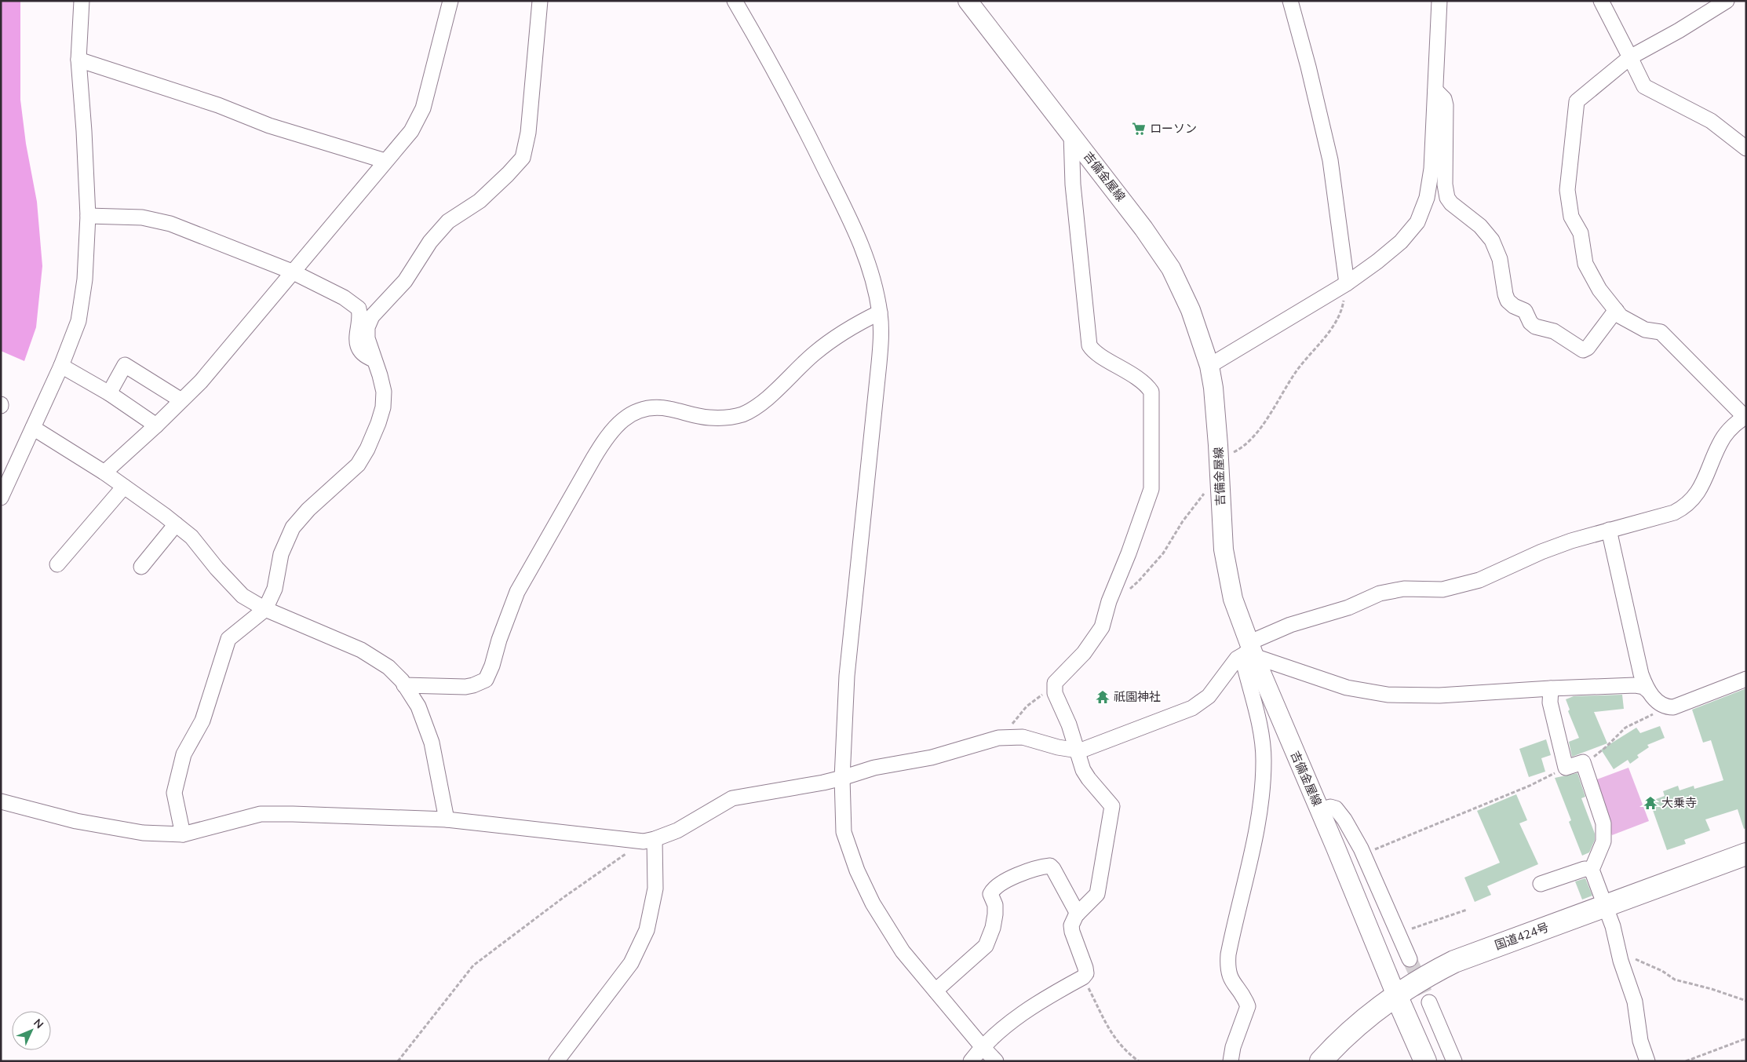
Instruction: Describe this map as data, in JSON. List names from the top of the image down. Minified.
{"streets":{"highway":["国道424号"],"main road":["吉備金屋線"]},"crossings":[["吉備金屋線","国道424号"]],"places":{"supermarket":["ローソン"],"temple":["祇園神社","大乗寺"]},"north":"top right"}
